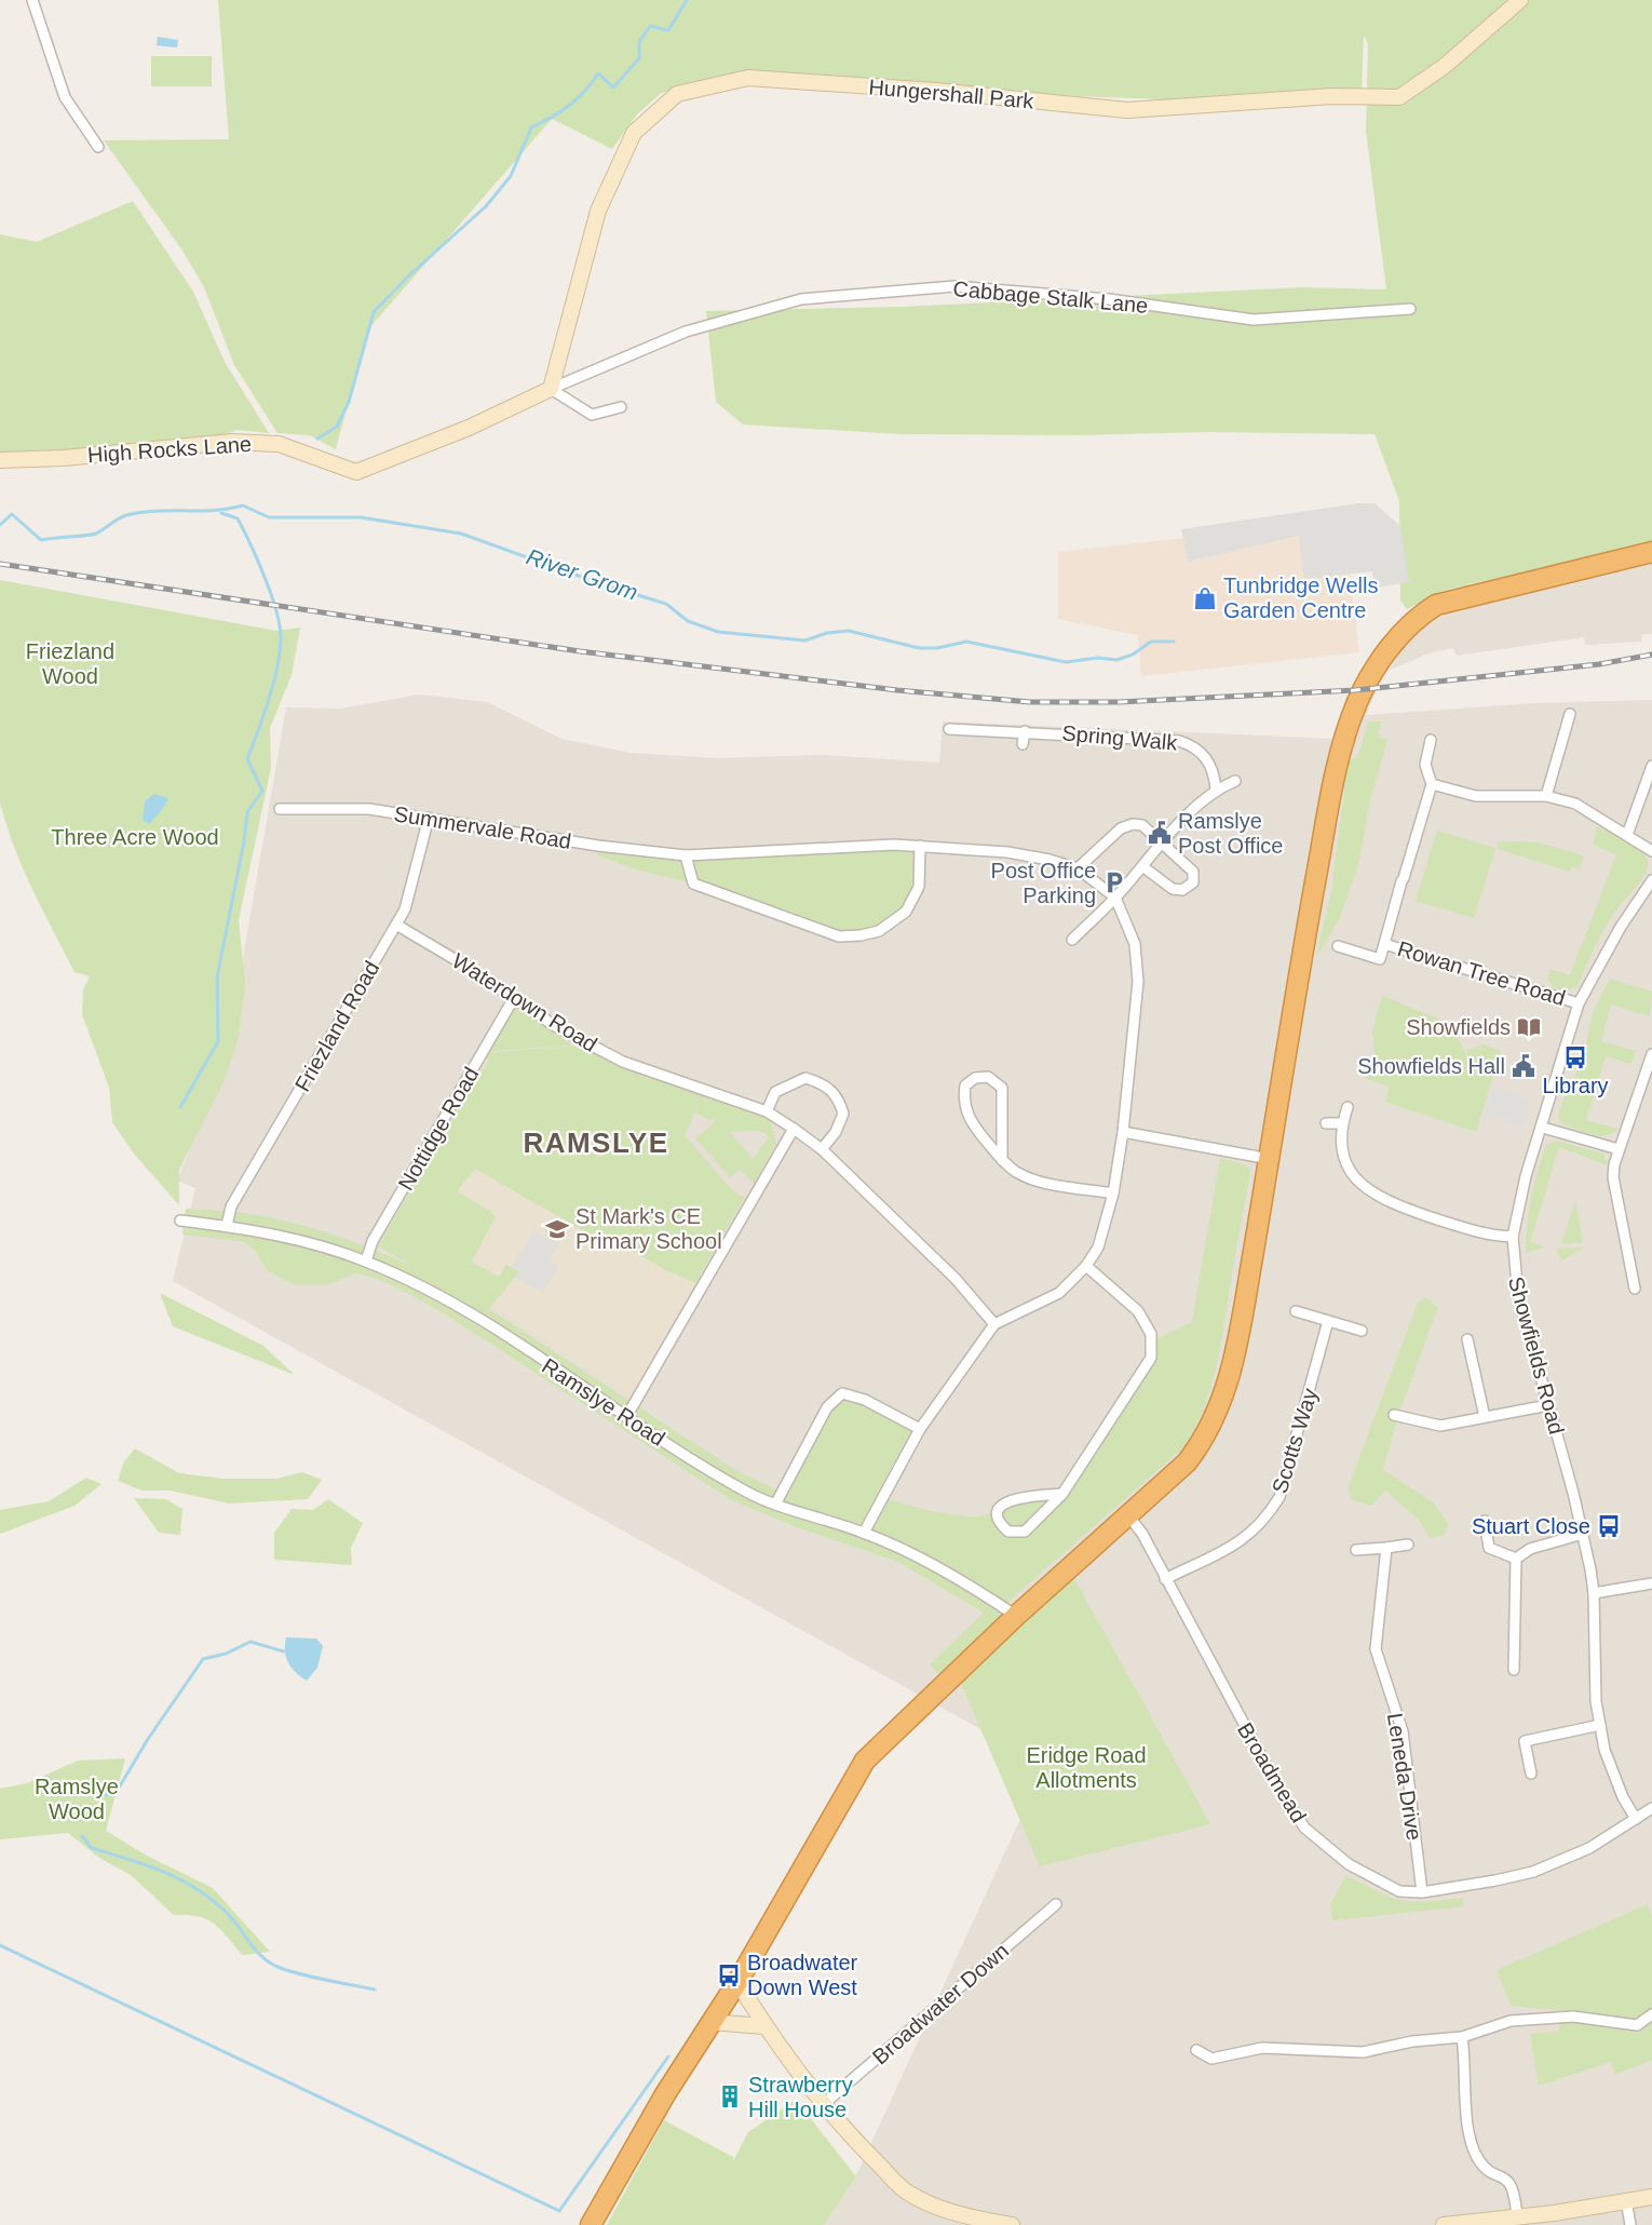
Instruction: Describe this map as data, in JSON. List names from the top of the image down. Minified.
{"streets":{"street":["Hungershall Park","Cabbage Stalk Lane","High Rocks Lane","Spring Walk","Summervale Road","Rowan Tree Road","Waterdown Road","Friezland Road","Nottidge Road","Showfields Road","Ramslye Road","Scotts Way","Broadmead","Leneda Drive","Broadwater Down"]},"crossings":[["Hungershall Park","Cabbage Stalk Lane"],["Hungershall Park","High Rocks Lane"],["Cabbage Stalk Lane","High Rocks Lane"],["Summervale Road","Waterdown Road"],["Summervale Road","Friezland Road"],["Rowan Tree Road","Showfields Road"],["Waterdown Road","Friezland Road"],["Waterdown Road","Nottidge Road"],["Friezland Road","Ramslye Road"],["Nottidge Road","Ramslye Road"],["Showfields Road","Broadmead"],["Scotts Way","Broadmead"],["Broadmead","Leneda Drive"]],"districts":["RAMSLYE"],"water":["River Grom"],"parks":["Friezland Wood","Three Acre Wood","Eridge Road Allotments","Ramslye Wood"],"places":{"shop":["Tunbridge Wells Garden Centre"],"public building":["Ramslye Post Office","Showfields Hall"],"parking":["Post Office Parking"],"library":["Showfields"],"bus stop":["Library","Stuart Close","Broadwater Down West"],"school or university":["St Mark's CE Primary School"],"building":["Strawberry Hill House"]}}
